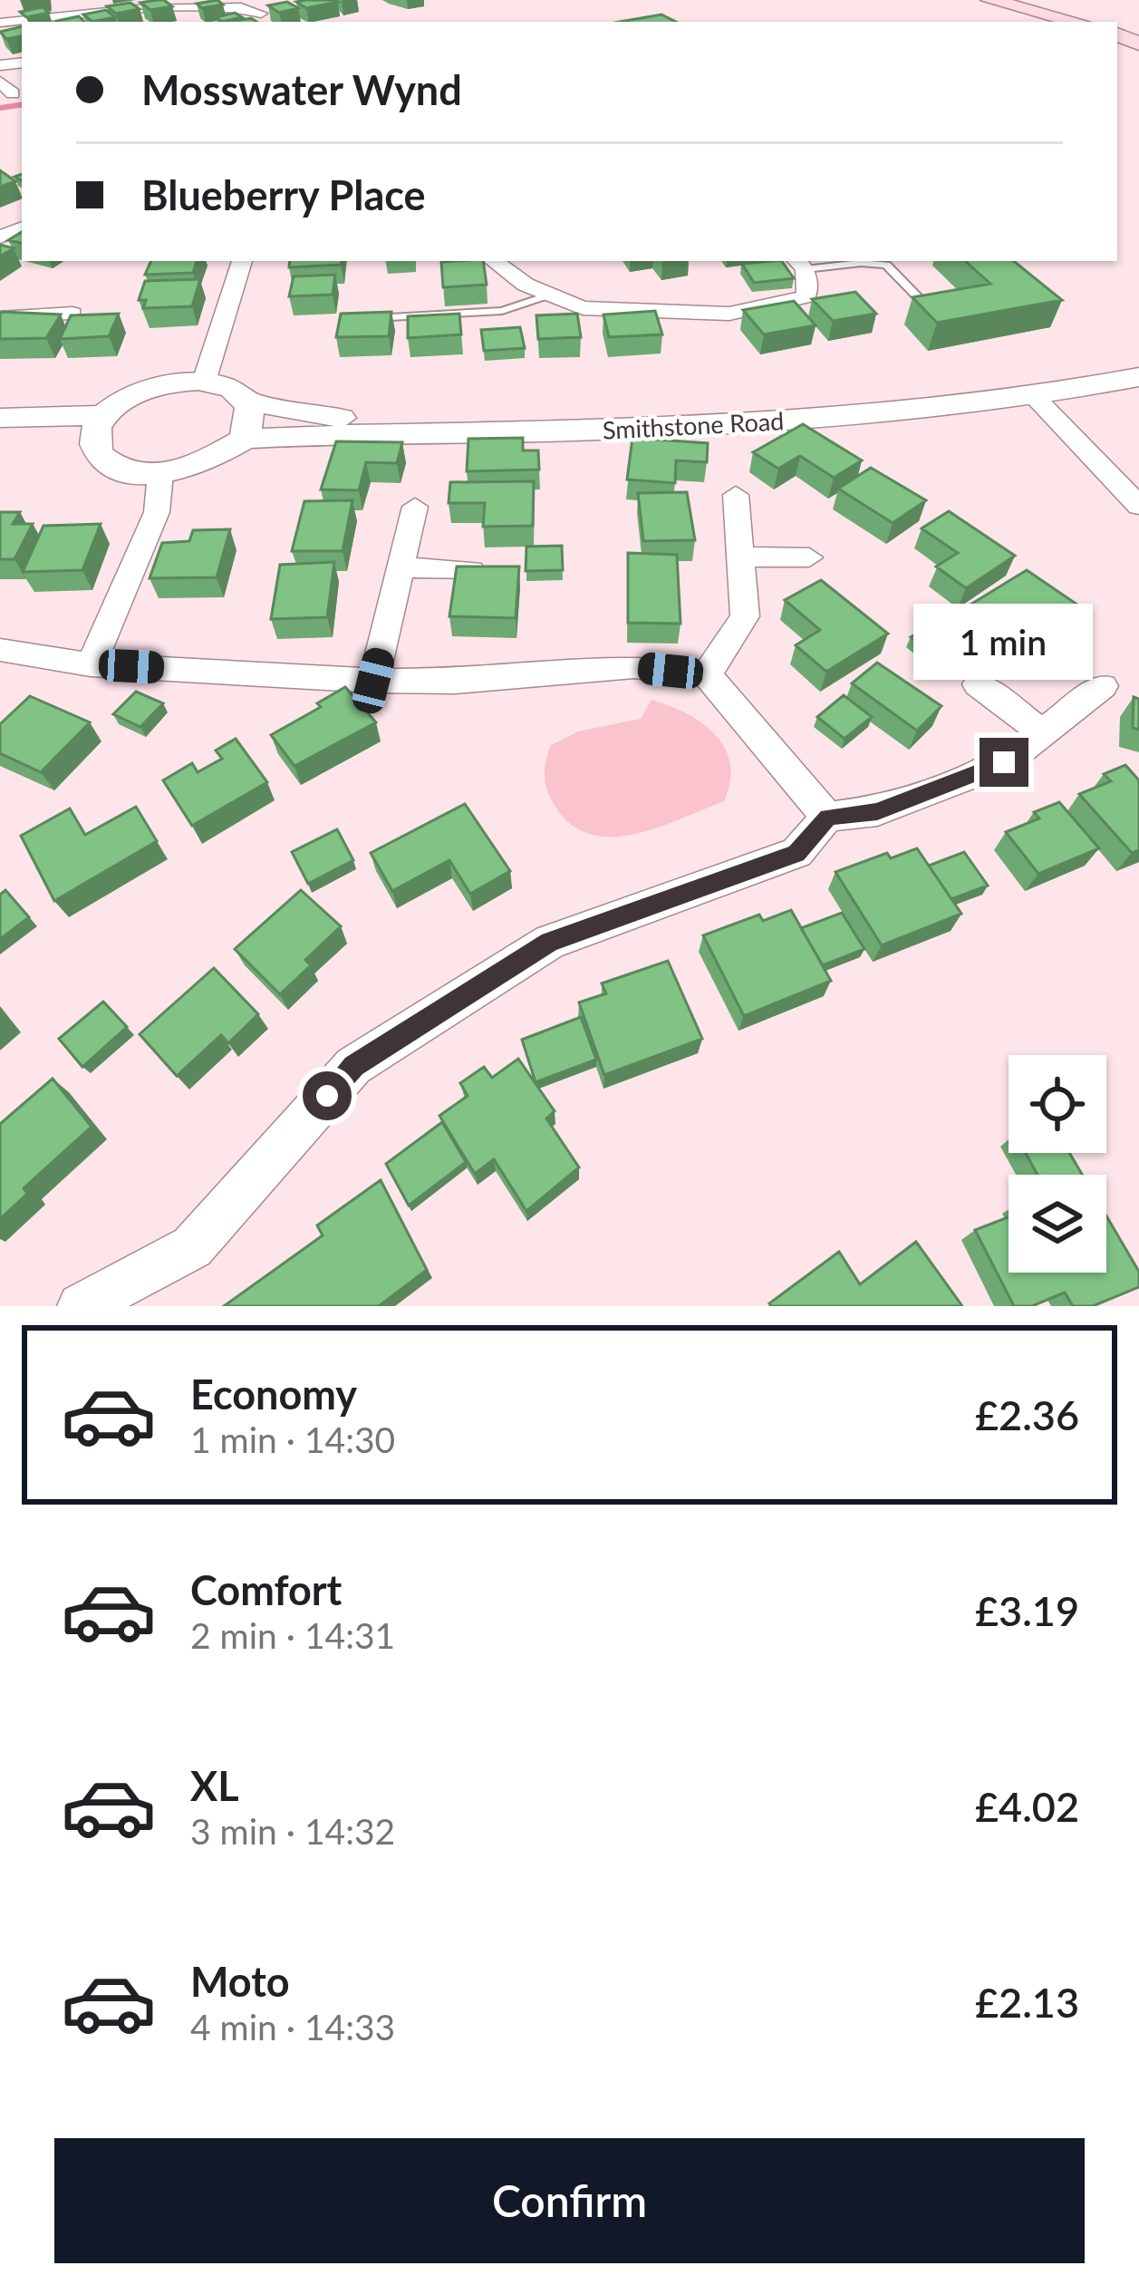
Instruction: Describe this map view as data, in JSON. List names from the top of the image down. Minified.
{"streets":{"street":["Smithstone Road"]},"page":{"banner":["Mosswater Wynd","Blueberry Place"],"bubble":"1 min","list":[{"name":"Economy","note":"1 min · 14:30","value":"£2.36"},{"name":"Comfort","note":"2 min · 14:31","value":"£3.19"},{"name":"XL","note":"3 min · 14:32","value":"£4.02"},{"name":"Moto","note":"4 min · 14:33","value":"£2.13"}],"buttons":"Confirm"}}
